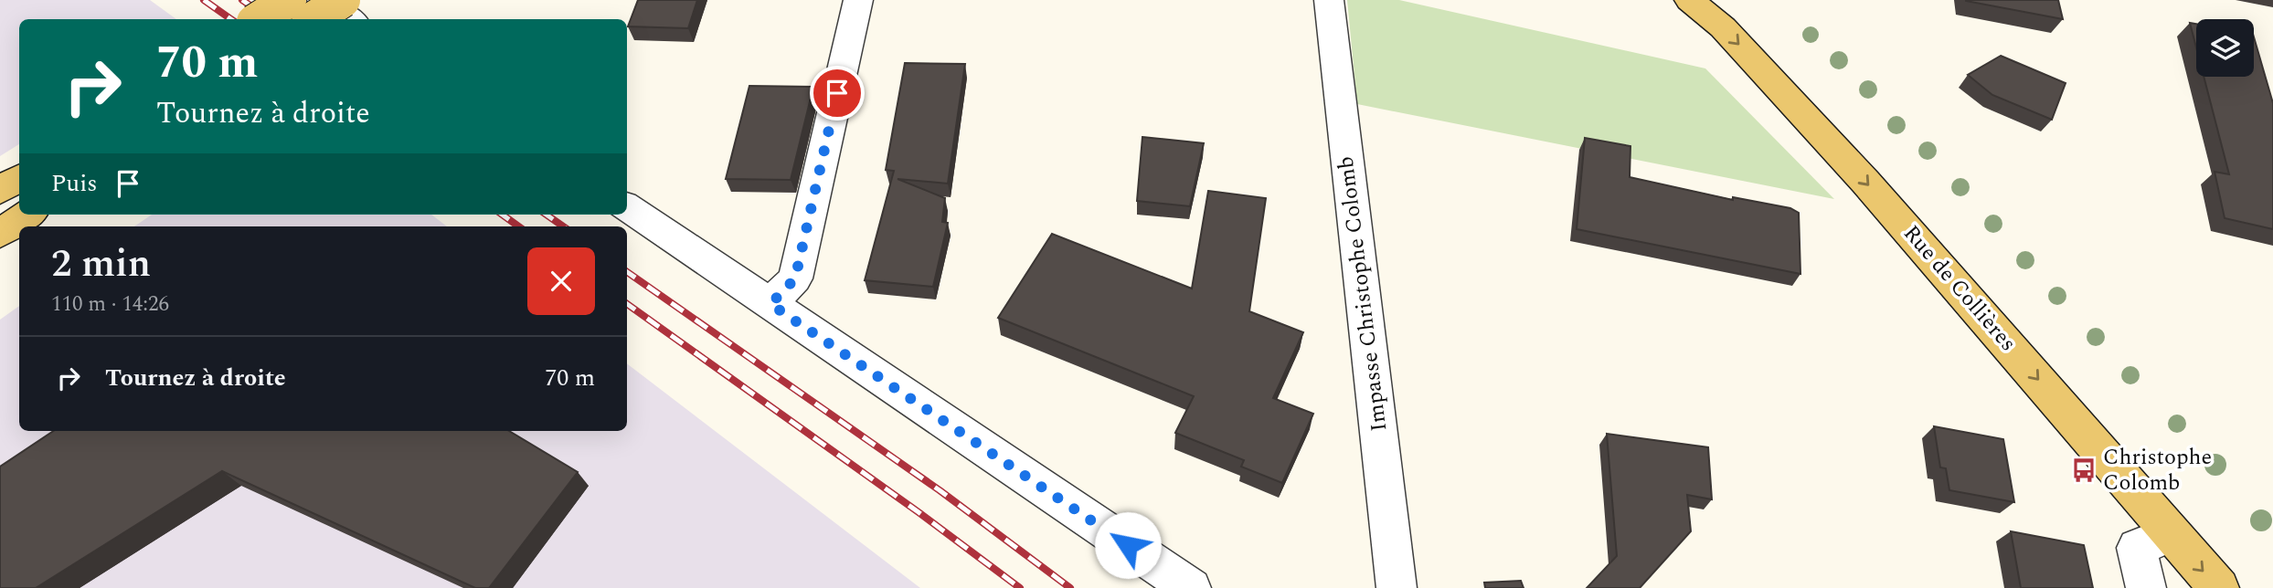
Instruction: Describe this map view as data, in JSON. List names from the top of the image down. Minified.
{"streets":{"main road":["Rue de Collières"],"street":["Impasse Christophe Colomb"]},"one_way":["Rue de Collières"],"places":{"bus stop":["Christophe Colomb"]},"page":{"turn":["70 m","Tournez à droite"],"then":"Puis","heading":["2 min","110 m · 14:26"],"list":[{"name":"Tournez à droite","value":"70 m"}]}}
